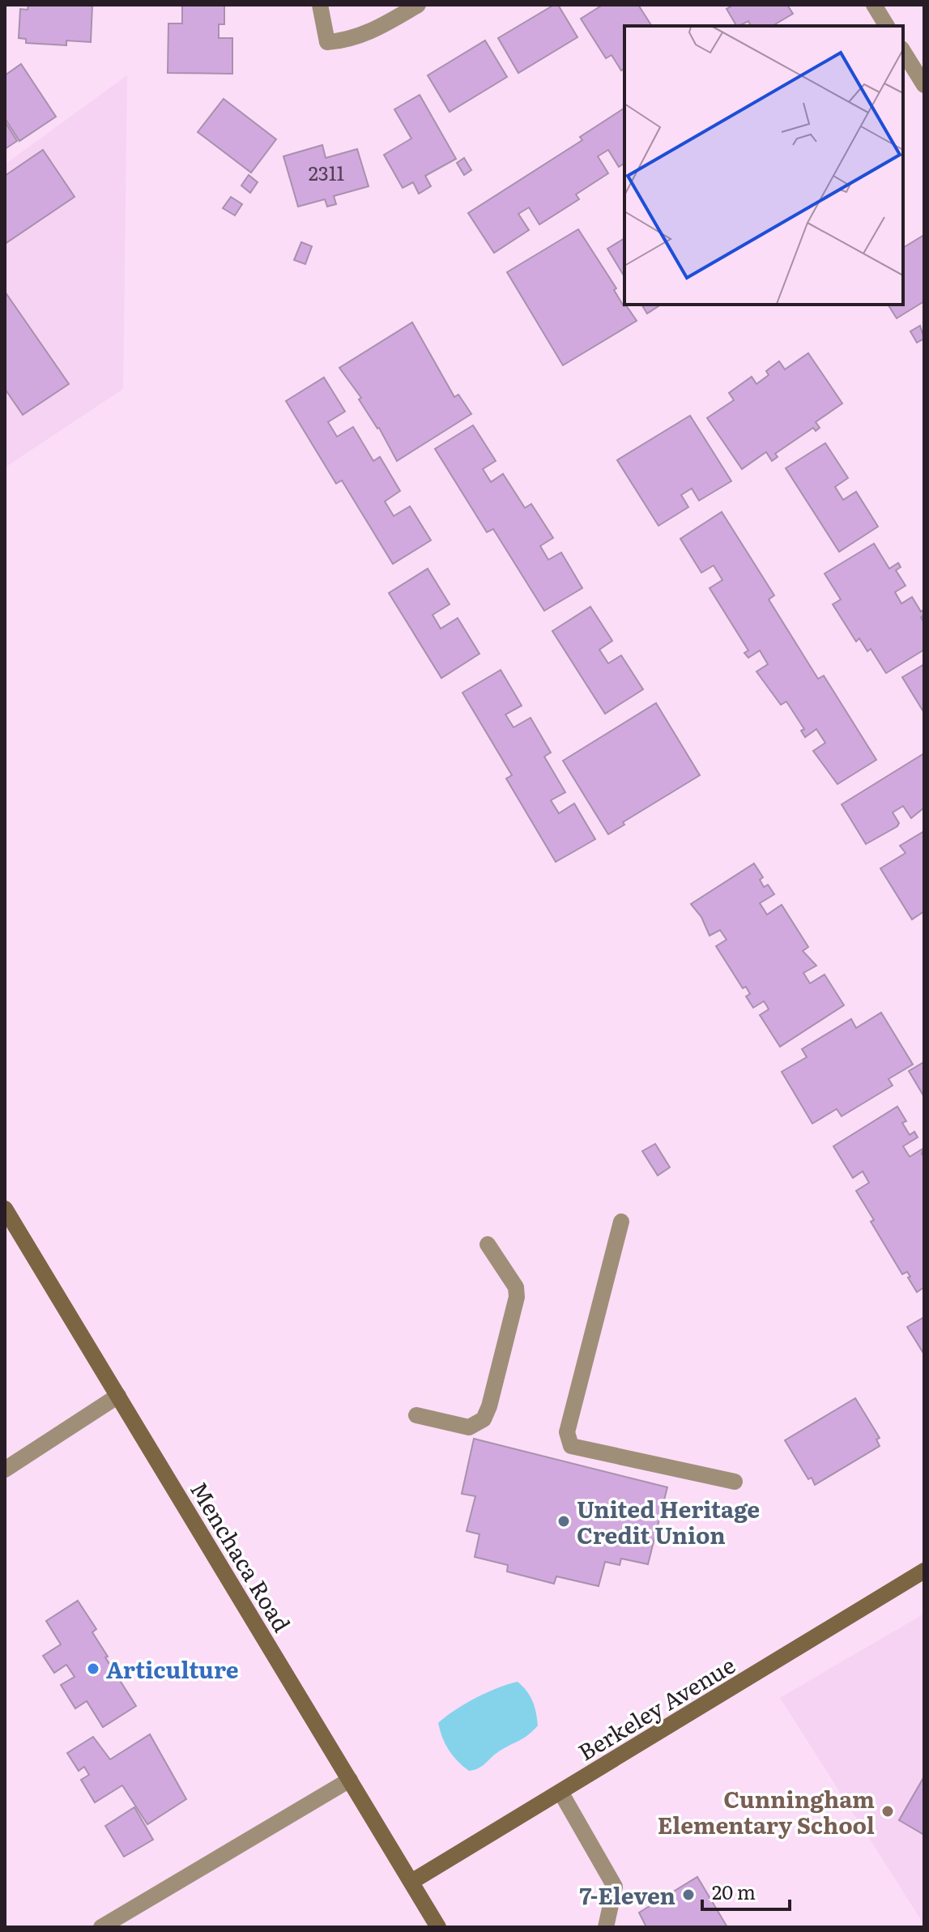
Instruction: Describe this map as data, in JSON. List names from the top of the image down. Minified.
{"streets":{"main road":["Menchaca Road","Berkeley Avenue"]},"crossings":[["Menchaca Road","Berkeley Avenue"]],"places":["United Heritage Credit Union","Articulture","Cunningham Elementary School","7-Eleven"],"house_numbers":["2311"],"scale_bar":"20 m"}
